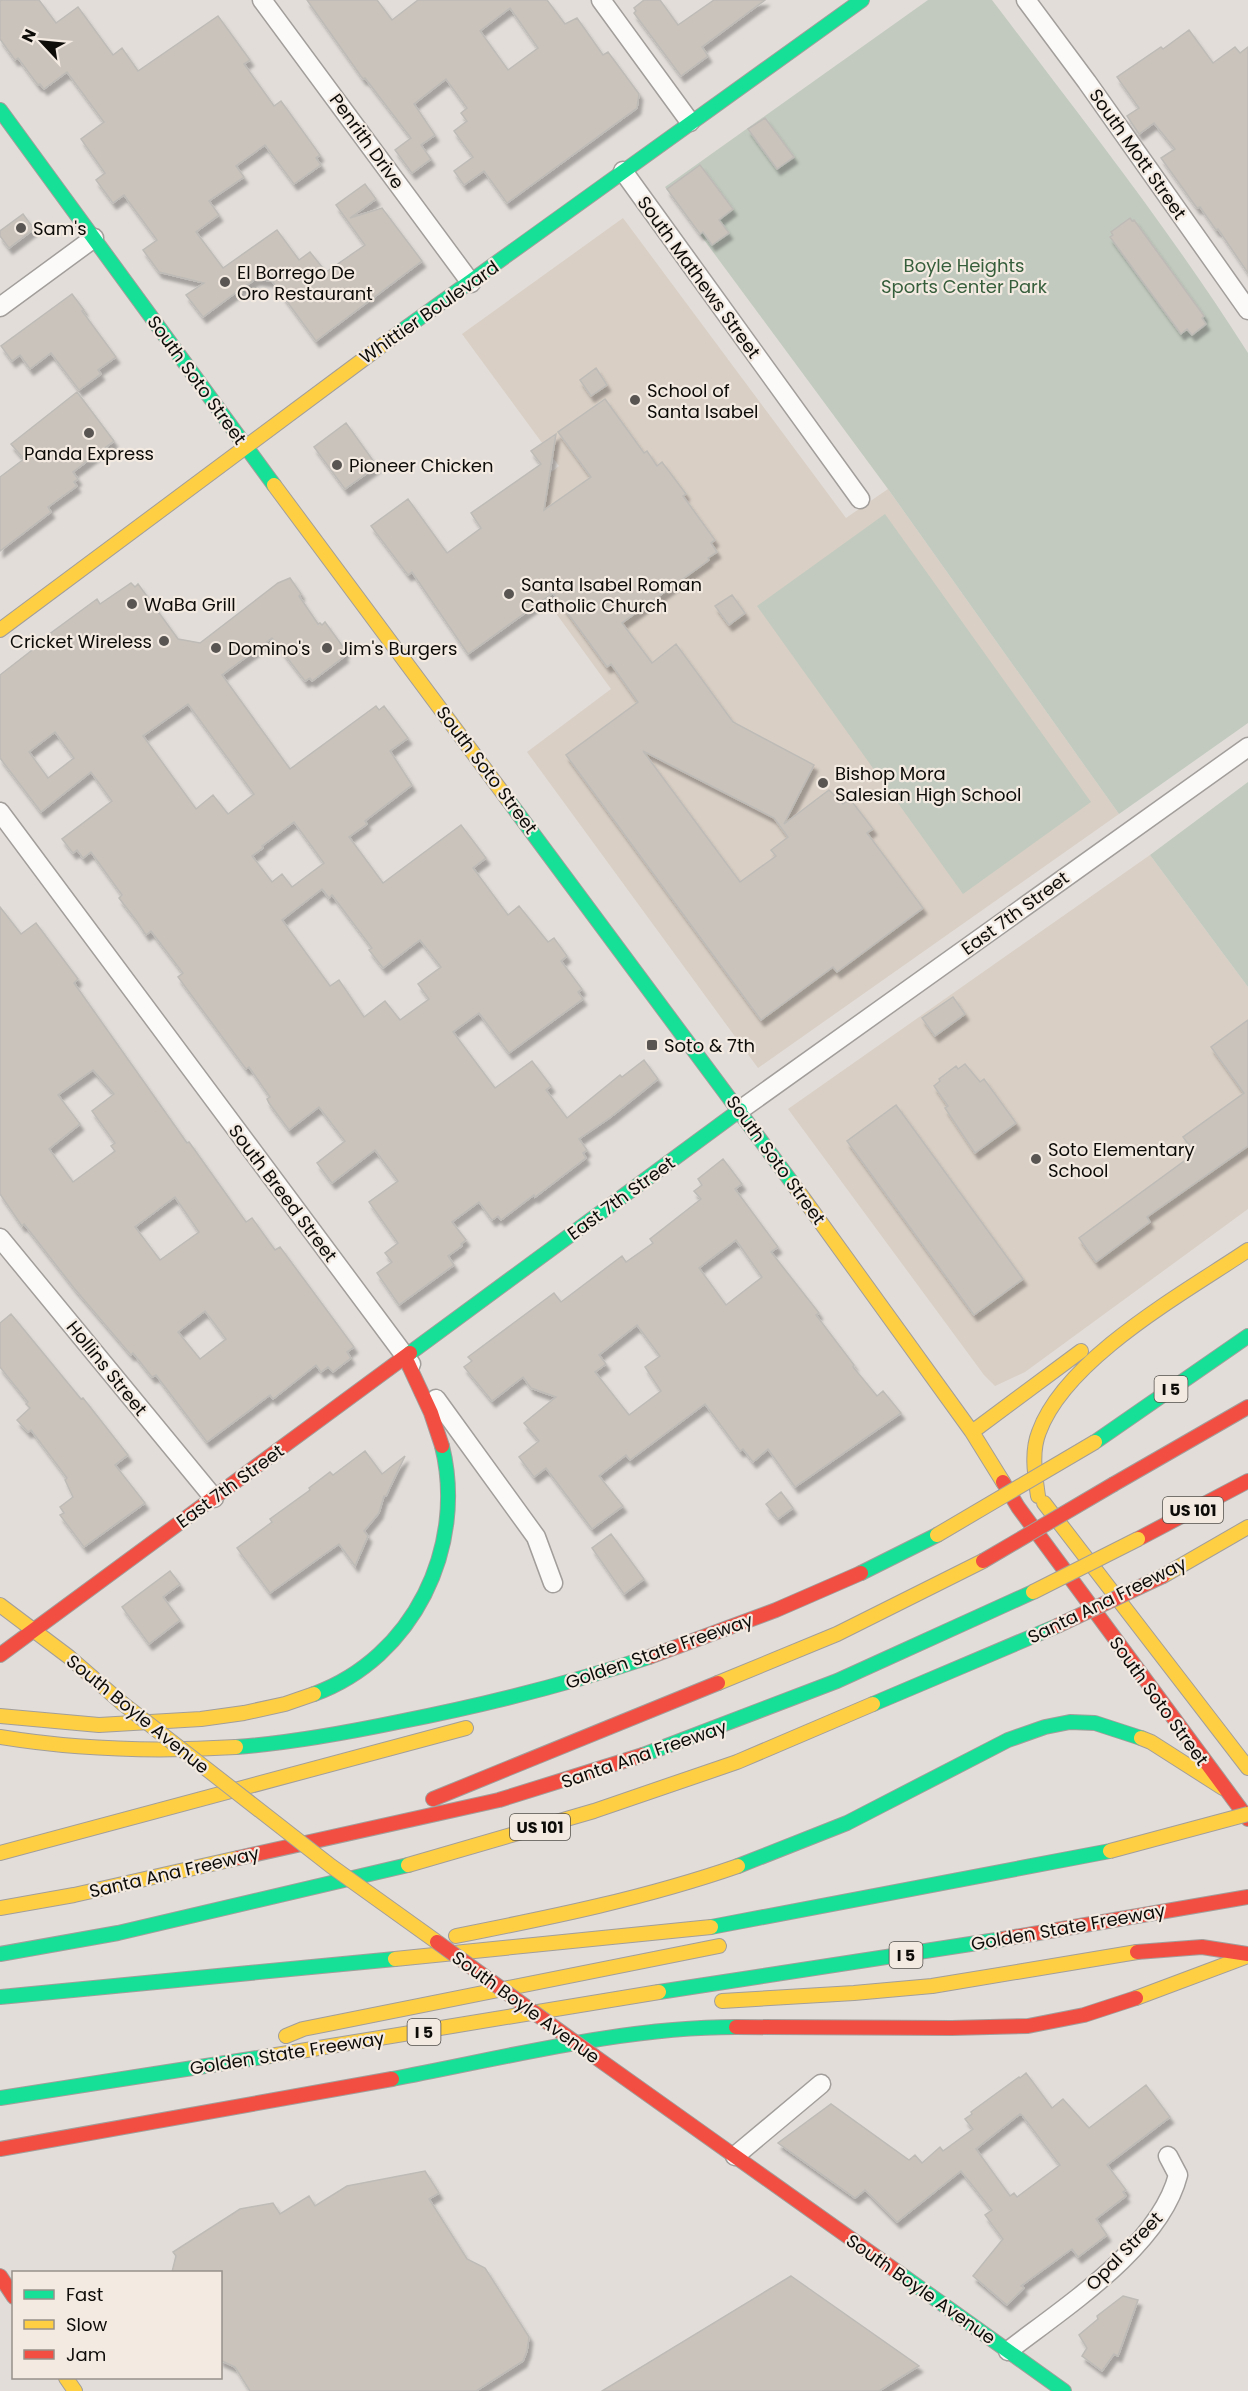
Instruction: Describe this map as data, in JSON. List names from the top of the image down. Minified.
{"streets":{"main road":["Whittier Boulevard","South Soto Street","East 7th Street","I 5","US 101","Santa Ana Freeway","Golden State Freeway","South Boyle Avenue"],"street":["Penrith Drive","South Mott Street","South Mathews Street","South Breed Street","Hollins Street","Opal Street"]},"crossings":[["Penrith Drive","Whittier Boulevard"],["South Mathews Street","Whittier Boulevard"],["Whittier Boulevard","South Soto Street"],["South Soto Street","East 7th Street"],["East 7th Street","South Breed Street"],["East 7th Street","Hollins Street"],["East 7th Street","South Boyle Avenue"],["South Boyle Avenue","Opal Street"]],"parks":["Boyle Heights Sports Center Park"],"places":{"other":["Sam's","El Borrego De Oro Restaurant","School of Santa Isabel","Panda Express","Pioneer Chicken","Santa Isabel Roman Catholic Church","WaBa Grill","Cricket Wireless","Domino's","Jim's Burgers","Bishop Mora Salesian High School","Soto Elementary School"],"transit":["Soto & 7th"]},"legend":["Fast","Slow","Jam"],"north":"top left"}
